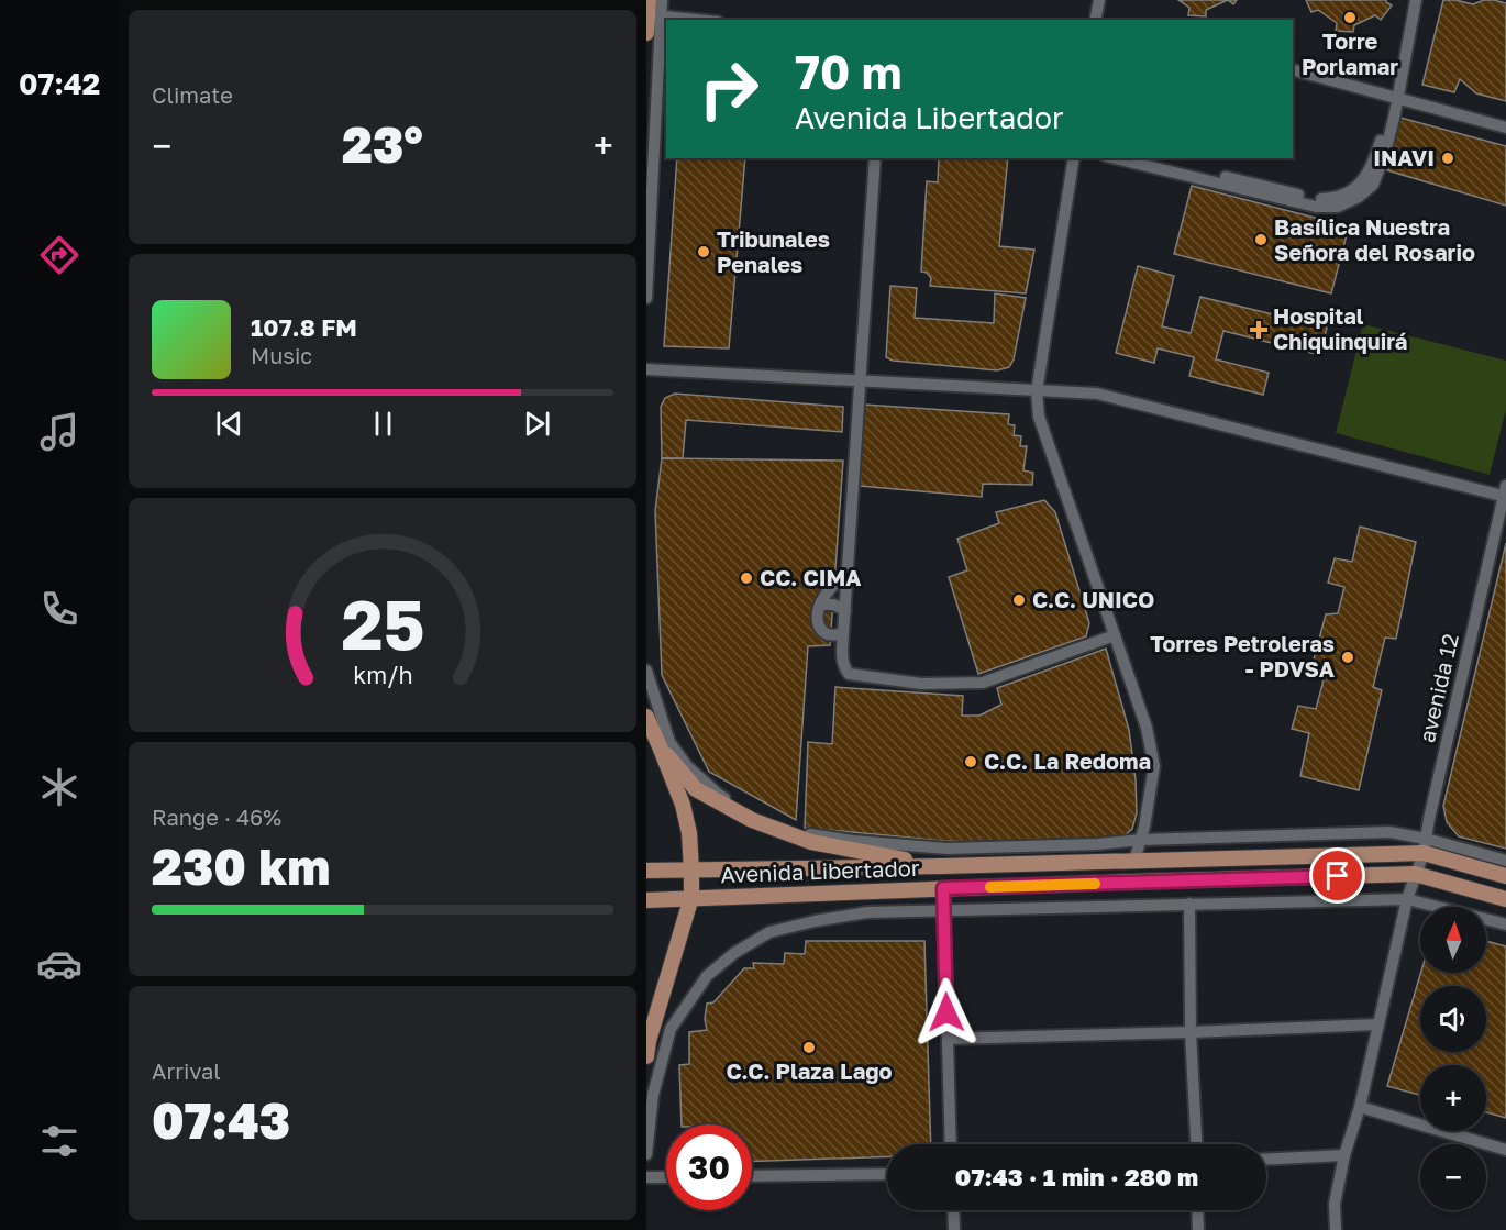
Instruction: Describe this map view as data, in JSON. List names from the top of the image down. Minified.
{"streets":{"main road":["Avenida Libertador"],"street":["avenida 12"]},"crossings":[["avenida 12","Avenida Libertador"]],"places":{"other":["Torre Porlamar","INAVI","Basílica Nuestra Señora del Rosario","Tribunales Penales","CC. CIMA","C.C. UNICO","Torres Petroleras - PDVSA","C.C. La Redoma","C.C. Plaza Lago"],"health":["Hospital Chiquinquirá"]},"north":"top","page":{"tabs":"07:42","tile":["Climate",["Range · 46%","230 km"],["Arrival","07:43"]],"turn":["70 m","Avenida Libertador"],"heat":["−","23°","+"],"song":["107.8 FM","Music"],"map_buttons":["+","−"],"limit":"30","trip":"07:43 · 1 min · 280 m","gauge":["25","km/h"]}}
